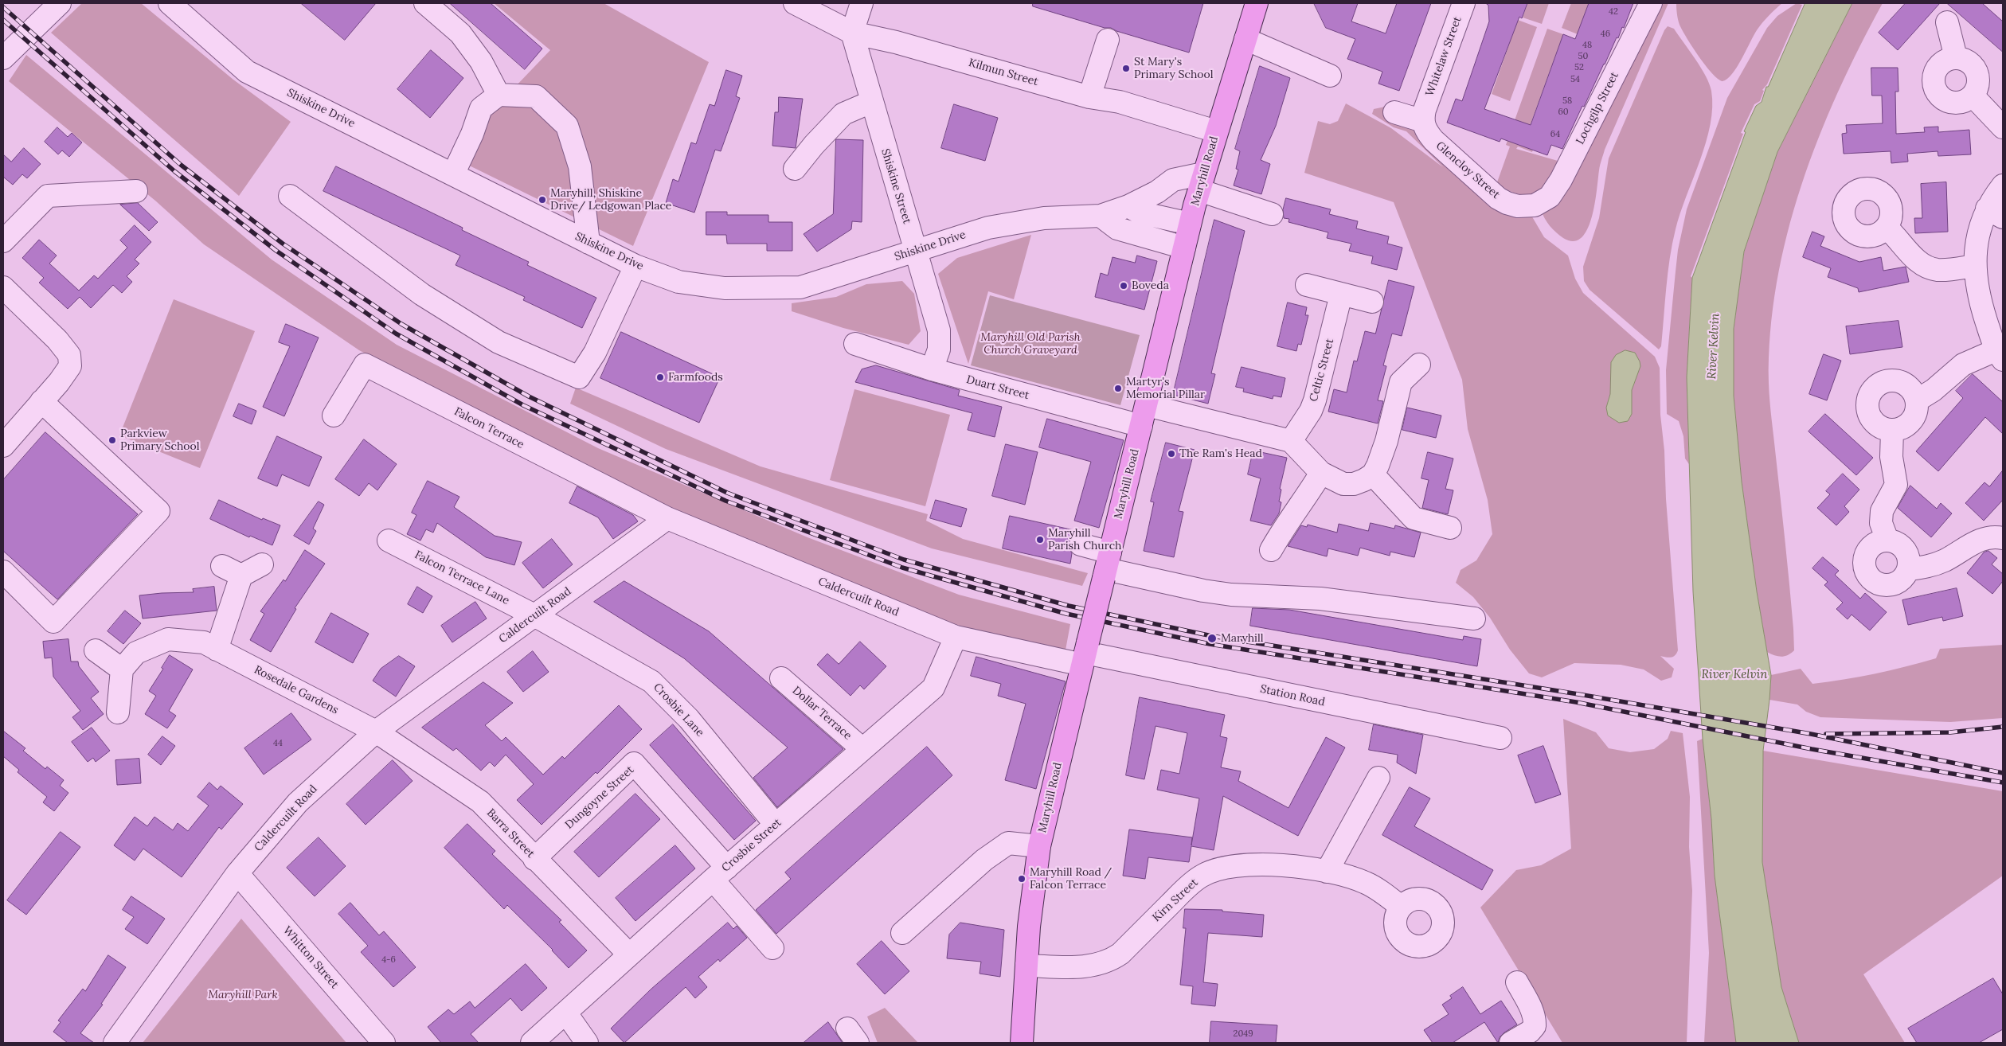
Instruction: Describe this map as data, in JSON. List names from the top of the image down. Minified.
{"streets":{"main road":["Maryhill Road"],"street":["Whitelaw Street","Kilmun Street","Shiskine Drive","Lochgilp Street","Glencloy Street","Shiskine Street","Celtic Street","Duart Street","Falcon Terrace","Falcon Terrace Lane","Caldercuilt Road","Rosedale Gardens","Station Road","Crosbie Lane","Dollar Terrace","Dungoyne Street","Barra Street","Crosbie Street","Kirn Street","Whitton Street"]},"crossings":[["Whitelaw Street","Glencloy Street"],["Kilmun Street","Maryhill Road"],["Kilmun Street","Shiskine Street"],["Shiskine Drive","Maryhill Road"],["Shiskine Drive","Shiskine Street"],["Lochgilp Street","Glencloy Street"],["Maryhill Road","Duart Street"],["Maryhill Road","Caldercuilt Road"],["Maryhill Road","Station Road"],["Maryhill Road","Kirn Street"],["Shiskine Street","Duart Street"],["Falcon Terrace","Caldercuilt Road"],["Falcon Terrace Lane","Caldercuilt Road"],["Falcon Terrace Lane","Crosbie Lane"],["Caldercuilt Road","Rosedale Gardens"],["Caldercuilt Road","Station Road"],["Caldercuilt Road","Crosbie Lane"],["Caldercuilt Road","Barra Street"],["Caldercuilt Road","Crosbie Street"],["Caldercuilt Road","Whitton Street"],["Rosedale Gardens","Barra Street"],["Crosbie Lane","Crosbie Street"],["Dollar Terrace","Crosbie Street"],["Dungoyne Street","Barra Street"],["Dungoyne Street","Crosbie Street"],["Barra Street","Crosbie Street"]],"water":["River Kelvin"],"parks":["Maryhill Old Parish Church Graveyard","Maryhill Park"],"places":["St Mary's Primary School","Maryhill, Shiskine Drive/ Ledgowan Place","Boveda","Farmfoods","Martyr's Memorial Pillar","Parkview Primary School","The Ram's Head","Maryhill Parish Church","Maryhill","Maryhill Road / Falcon Terrace"],"house_numbers":["42","46","48","50","52","54","58","60","64","44","4-6","2049"]}
